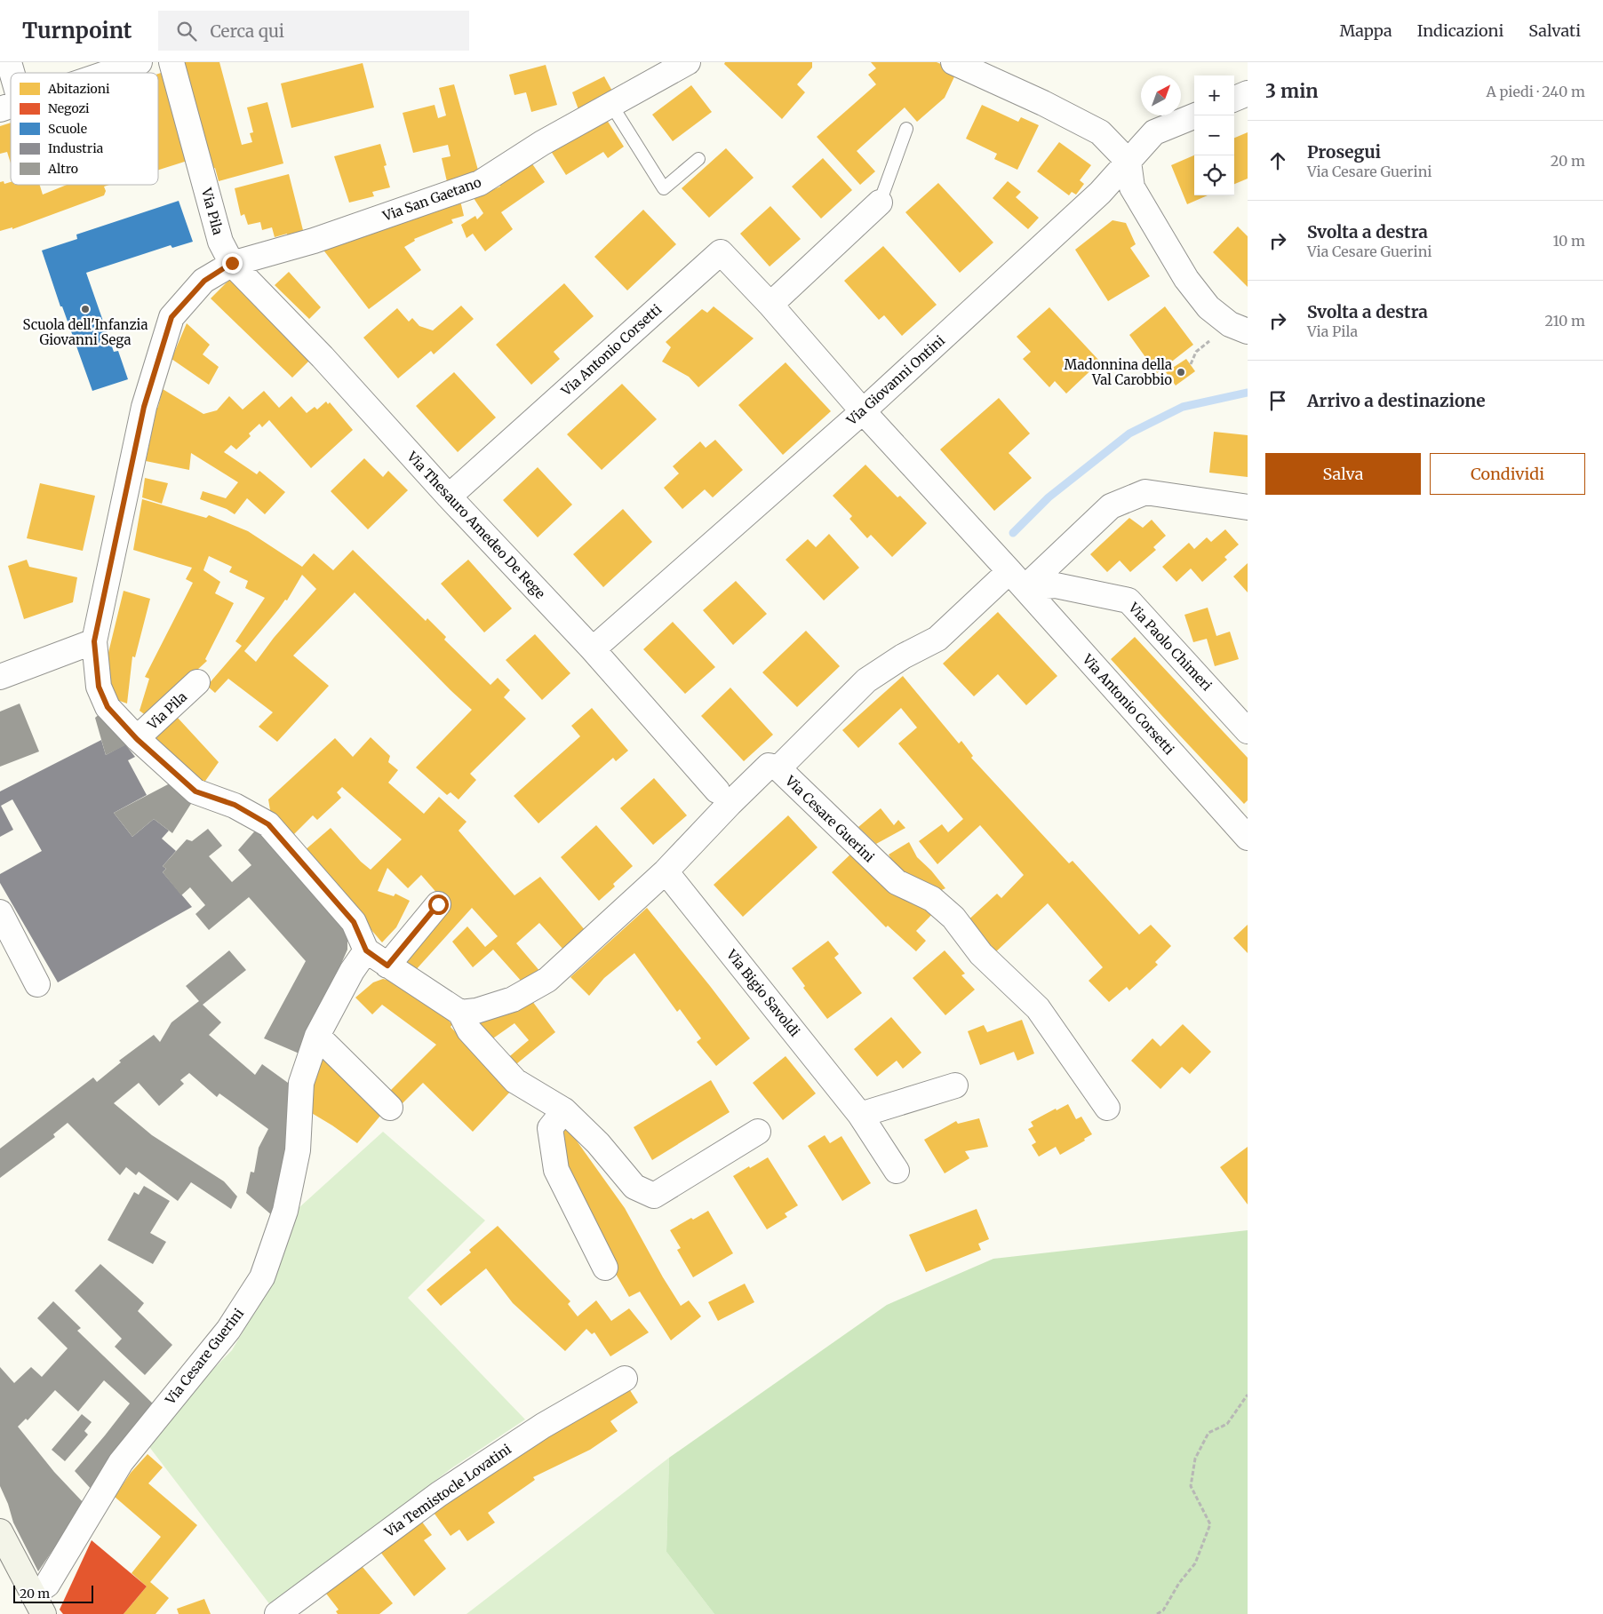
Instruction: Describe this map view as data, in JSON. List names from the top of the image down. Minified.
{"streets":{"street":["Via San Gaetano","Via Pila","Via Antonio Corsetti","Via Giovanni Ontini","Via Thesauro Amedeo De Rege","Via Paolo Chimeri","Via Cesare Guerini","Via Bigio Savoldi","Via Temistocle Lovatini"]},"crossings":[["Via San Gaetano","Via Pila"],["Via San Gaetano","Via Thesauro Amedeo De Rege"],["Via Pila","Via Thesauro Amedeo De Rege"],["Via Pila","Via Cesare Guerini"],["Via Antonio Corsetti","Via Giovanni Ontini"],["Via Antonio Corsetti","Via Thesauro Amedeo De Rege"],["Via Antonio Corsetti","Via Paolo Chimeri"],["Via Giovanni Ontini","Via Thesauro Amedeo De Rege"],["Via Cesare Guerini","Via Bigio Savoldi"]],"places":["Scuola dell'Infanzia Giovanni Sega","Madonnina della Val Carobbio"],"legend":["Abitazioni","Negozi","Scuole","Industria","Altro"],"scale_bar":"20 m","north":"top right","page":{"header":"Turnpoint","search":"Cerca qui","nav":["Mappa","Indicazioni","Salvati"],"heading":["3 min","A piedi · 240 m"],"map_buttons":["+","−"],"list":[["Prosegui","Via Cesare Guerini","20 m"],["Svolta a destra","Via Cesare Guerini","10 m"],["Svolta a destra","Via Pila","210 m"],"Arrivo a destinazione"],"buttons":["Salva","Condividi"],"scale":"20 m"}}
